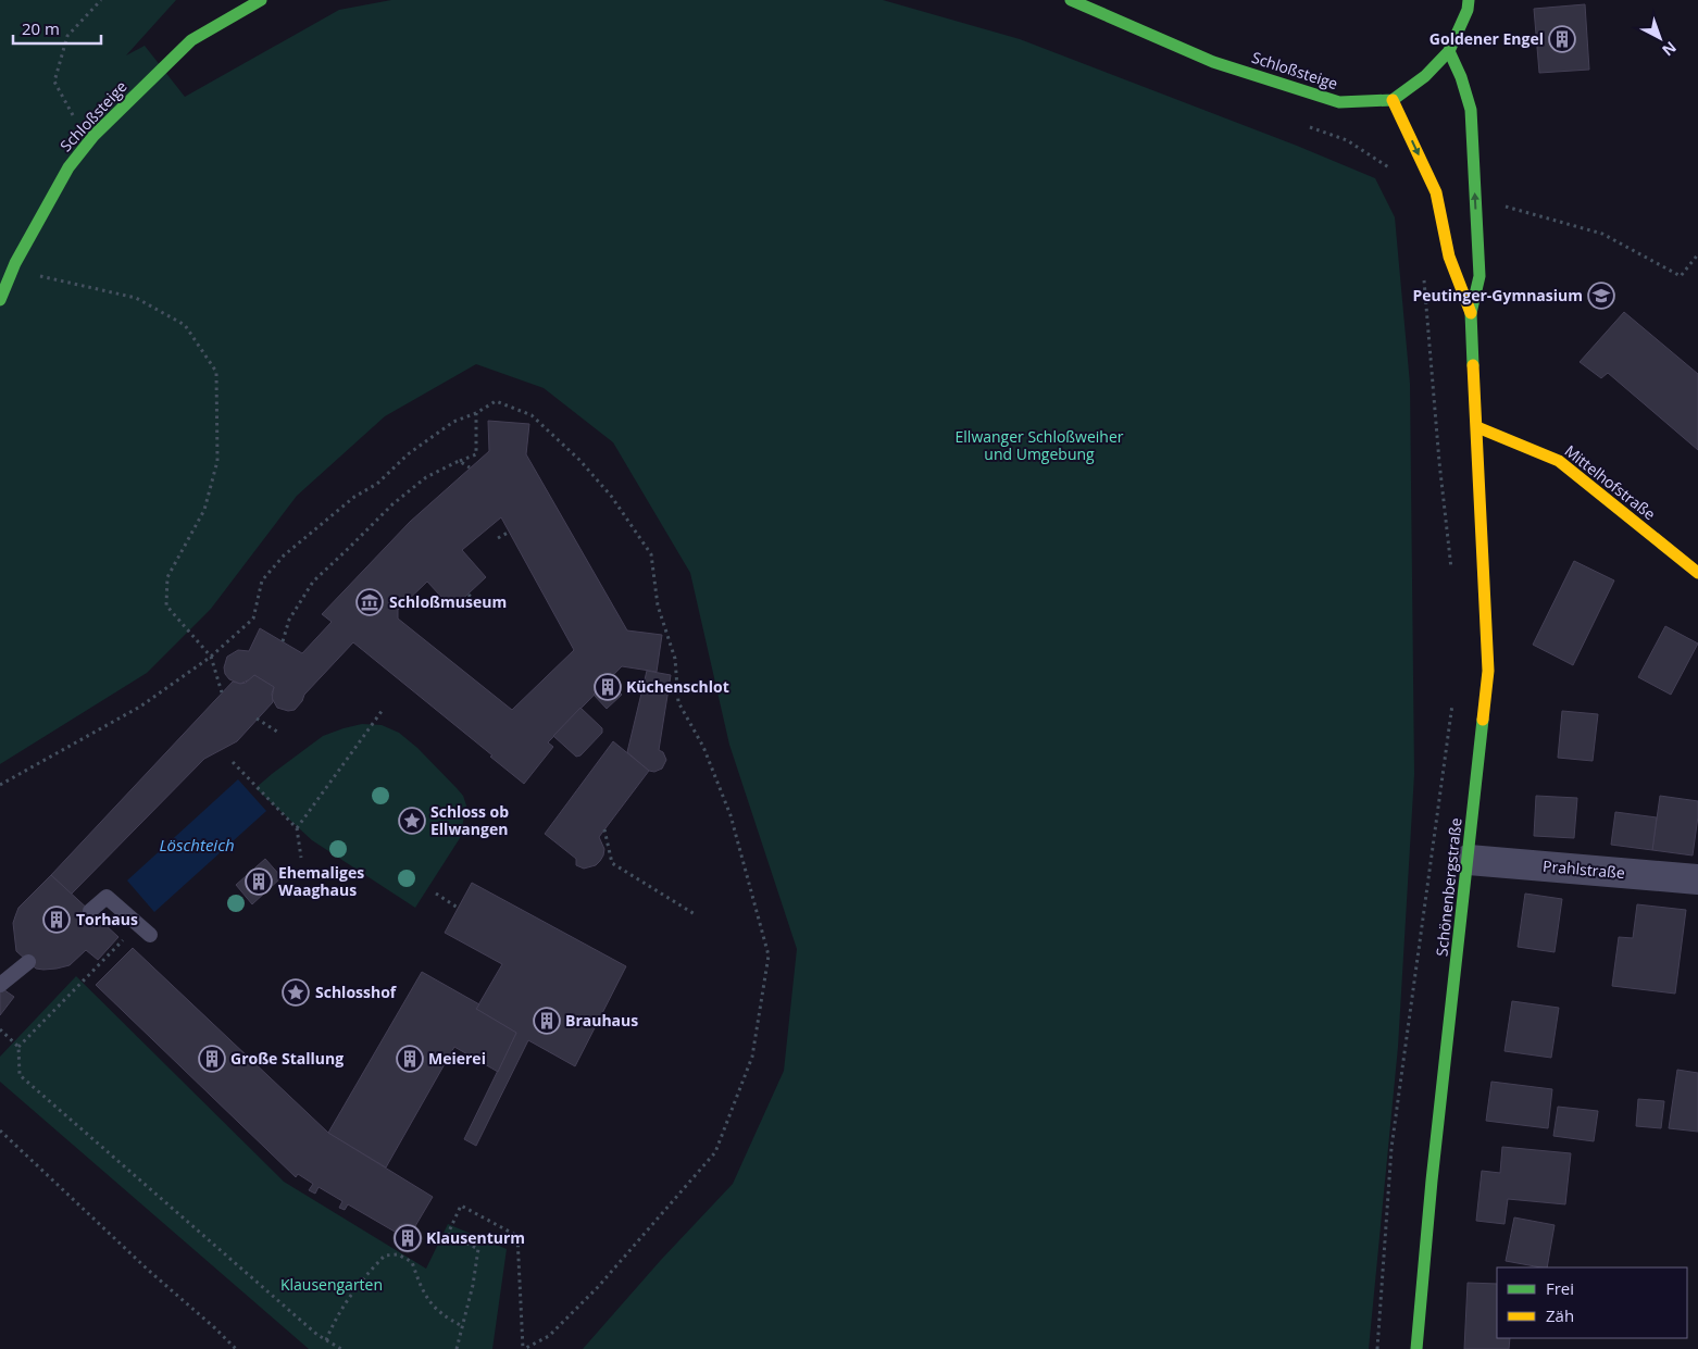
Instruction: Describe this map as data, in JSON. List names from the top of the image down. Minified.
{"streets":{"street":["Schloßsteige","Mittelhofstraße","Prahlstraße","Schönenbergstraße"]},"crossings":[["Mittelhofstraße","Schönenbergstraße"],["Prahlstraße","Schönenbergstraße"]],"water":["Löschteich"],"parks":["Ellwanger Schloßweiher und Umgebung","Klausengarten"],"places":{"building":["Goldener Engel","Küchenschlot","Ehemaliges Waaghaus","Torhaus","Brauhaus","Große Stallung","Meierei","Klausenturm"],"school or university":["Peutinger-Gymnasium"],"museum":["Schloßmuseum"],"place":["Schloss ob Ellwangen","Schlosshof"]},"legend":["Frei","Zäh"],"scale_bar":"20 m","north":"bottom right"}
